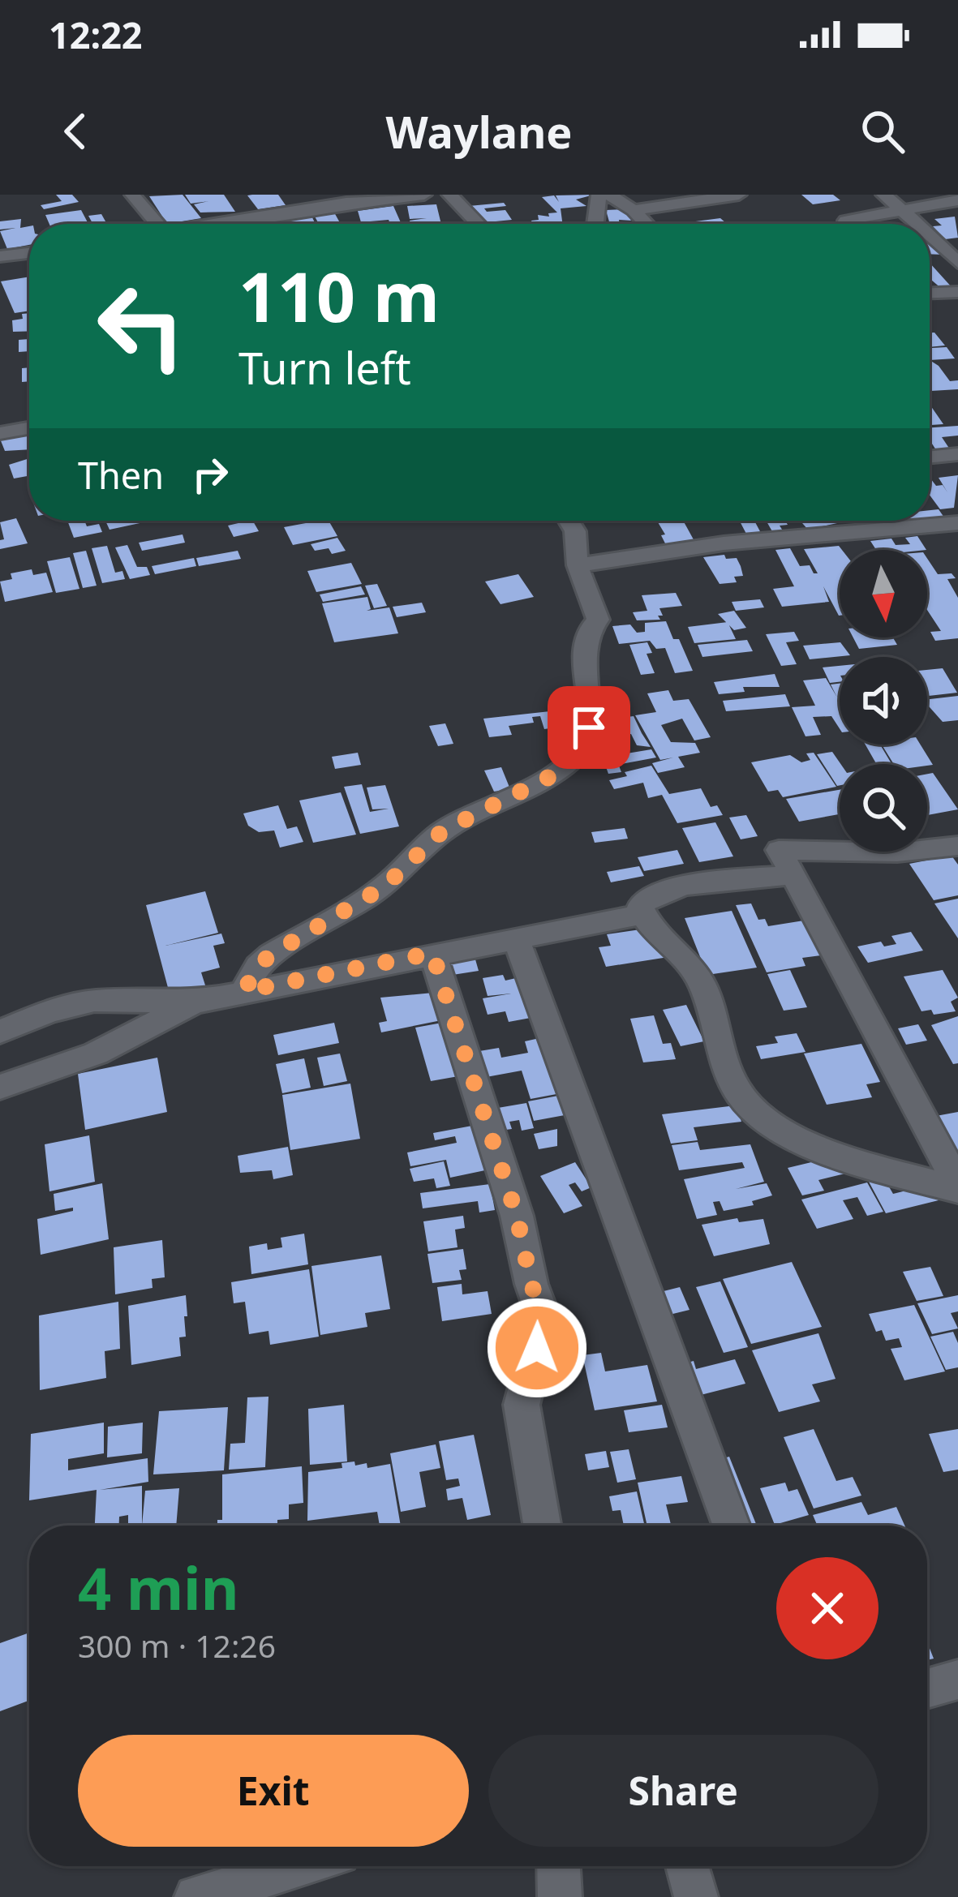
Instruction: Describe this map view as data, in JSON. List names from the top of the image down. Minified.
{"north":"bottom","page":{"status":"12:22","header":"Waylane","turn":["110 m","Turn left"],"then":"Then","heading":["4 min","300 m · 12:26"],"buttons":["Exit","Share"]}}
